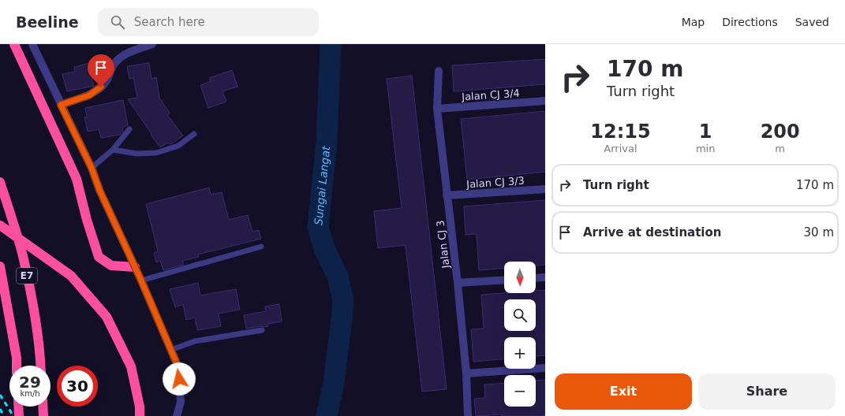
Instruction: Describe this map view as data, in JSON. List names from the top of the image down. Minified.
{"streets":{"highway":["E7"],"street":["Jalan CJ 3/4","Jalan CJ 3/3","Jalan CJ 3"]},"crossings":[["Jalan CJ 3/4","Jalan CJ 3"],["Jalan CJ 3/3","Jalan CJ 3"]],"water":["Sungai Langat"],"north":"bottom","page":{"header":"Beeline","search":"Search here","nav":["Map","Directions","Saved"],"turn":["170 m","Turn right"],"eta":["12:15","Arrival","1","min","200","m"],"list":[{"name":"Turn right","value":"170 m"},{"name":"Arrive at destination","value":"30 m"}],"map_buttons":["+","−"],"speed":"29 km/h","limit":"30","buttons":["Exit","Share"]}}
